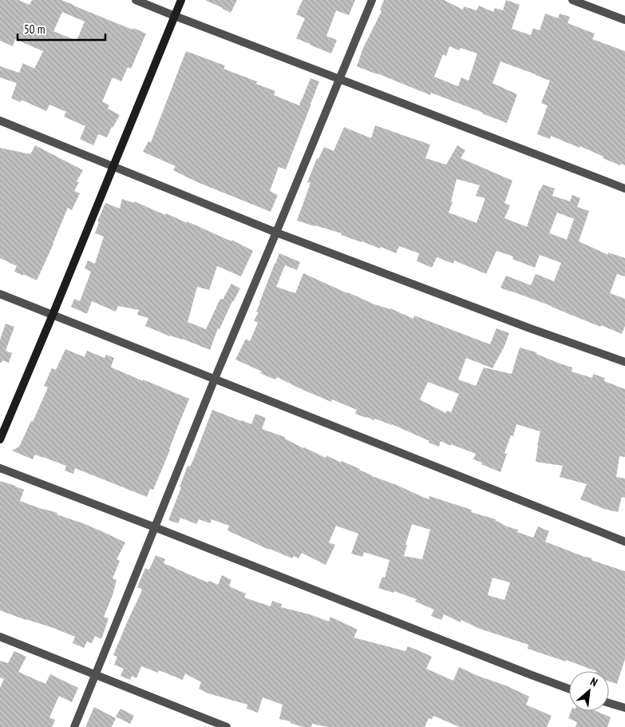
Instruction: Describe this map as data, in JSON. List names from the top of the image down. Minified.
{"scale_bar":"50 m","north":"top right"}
